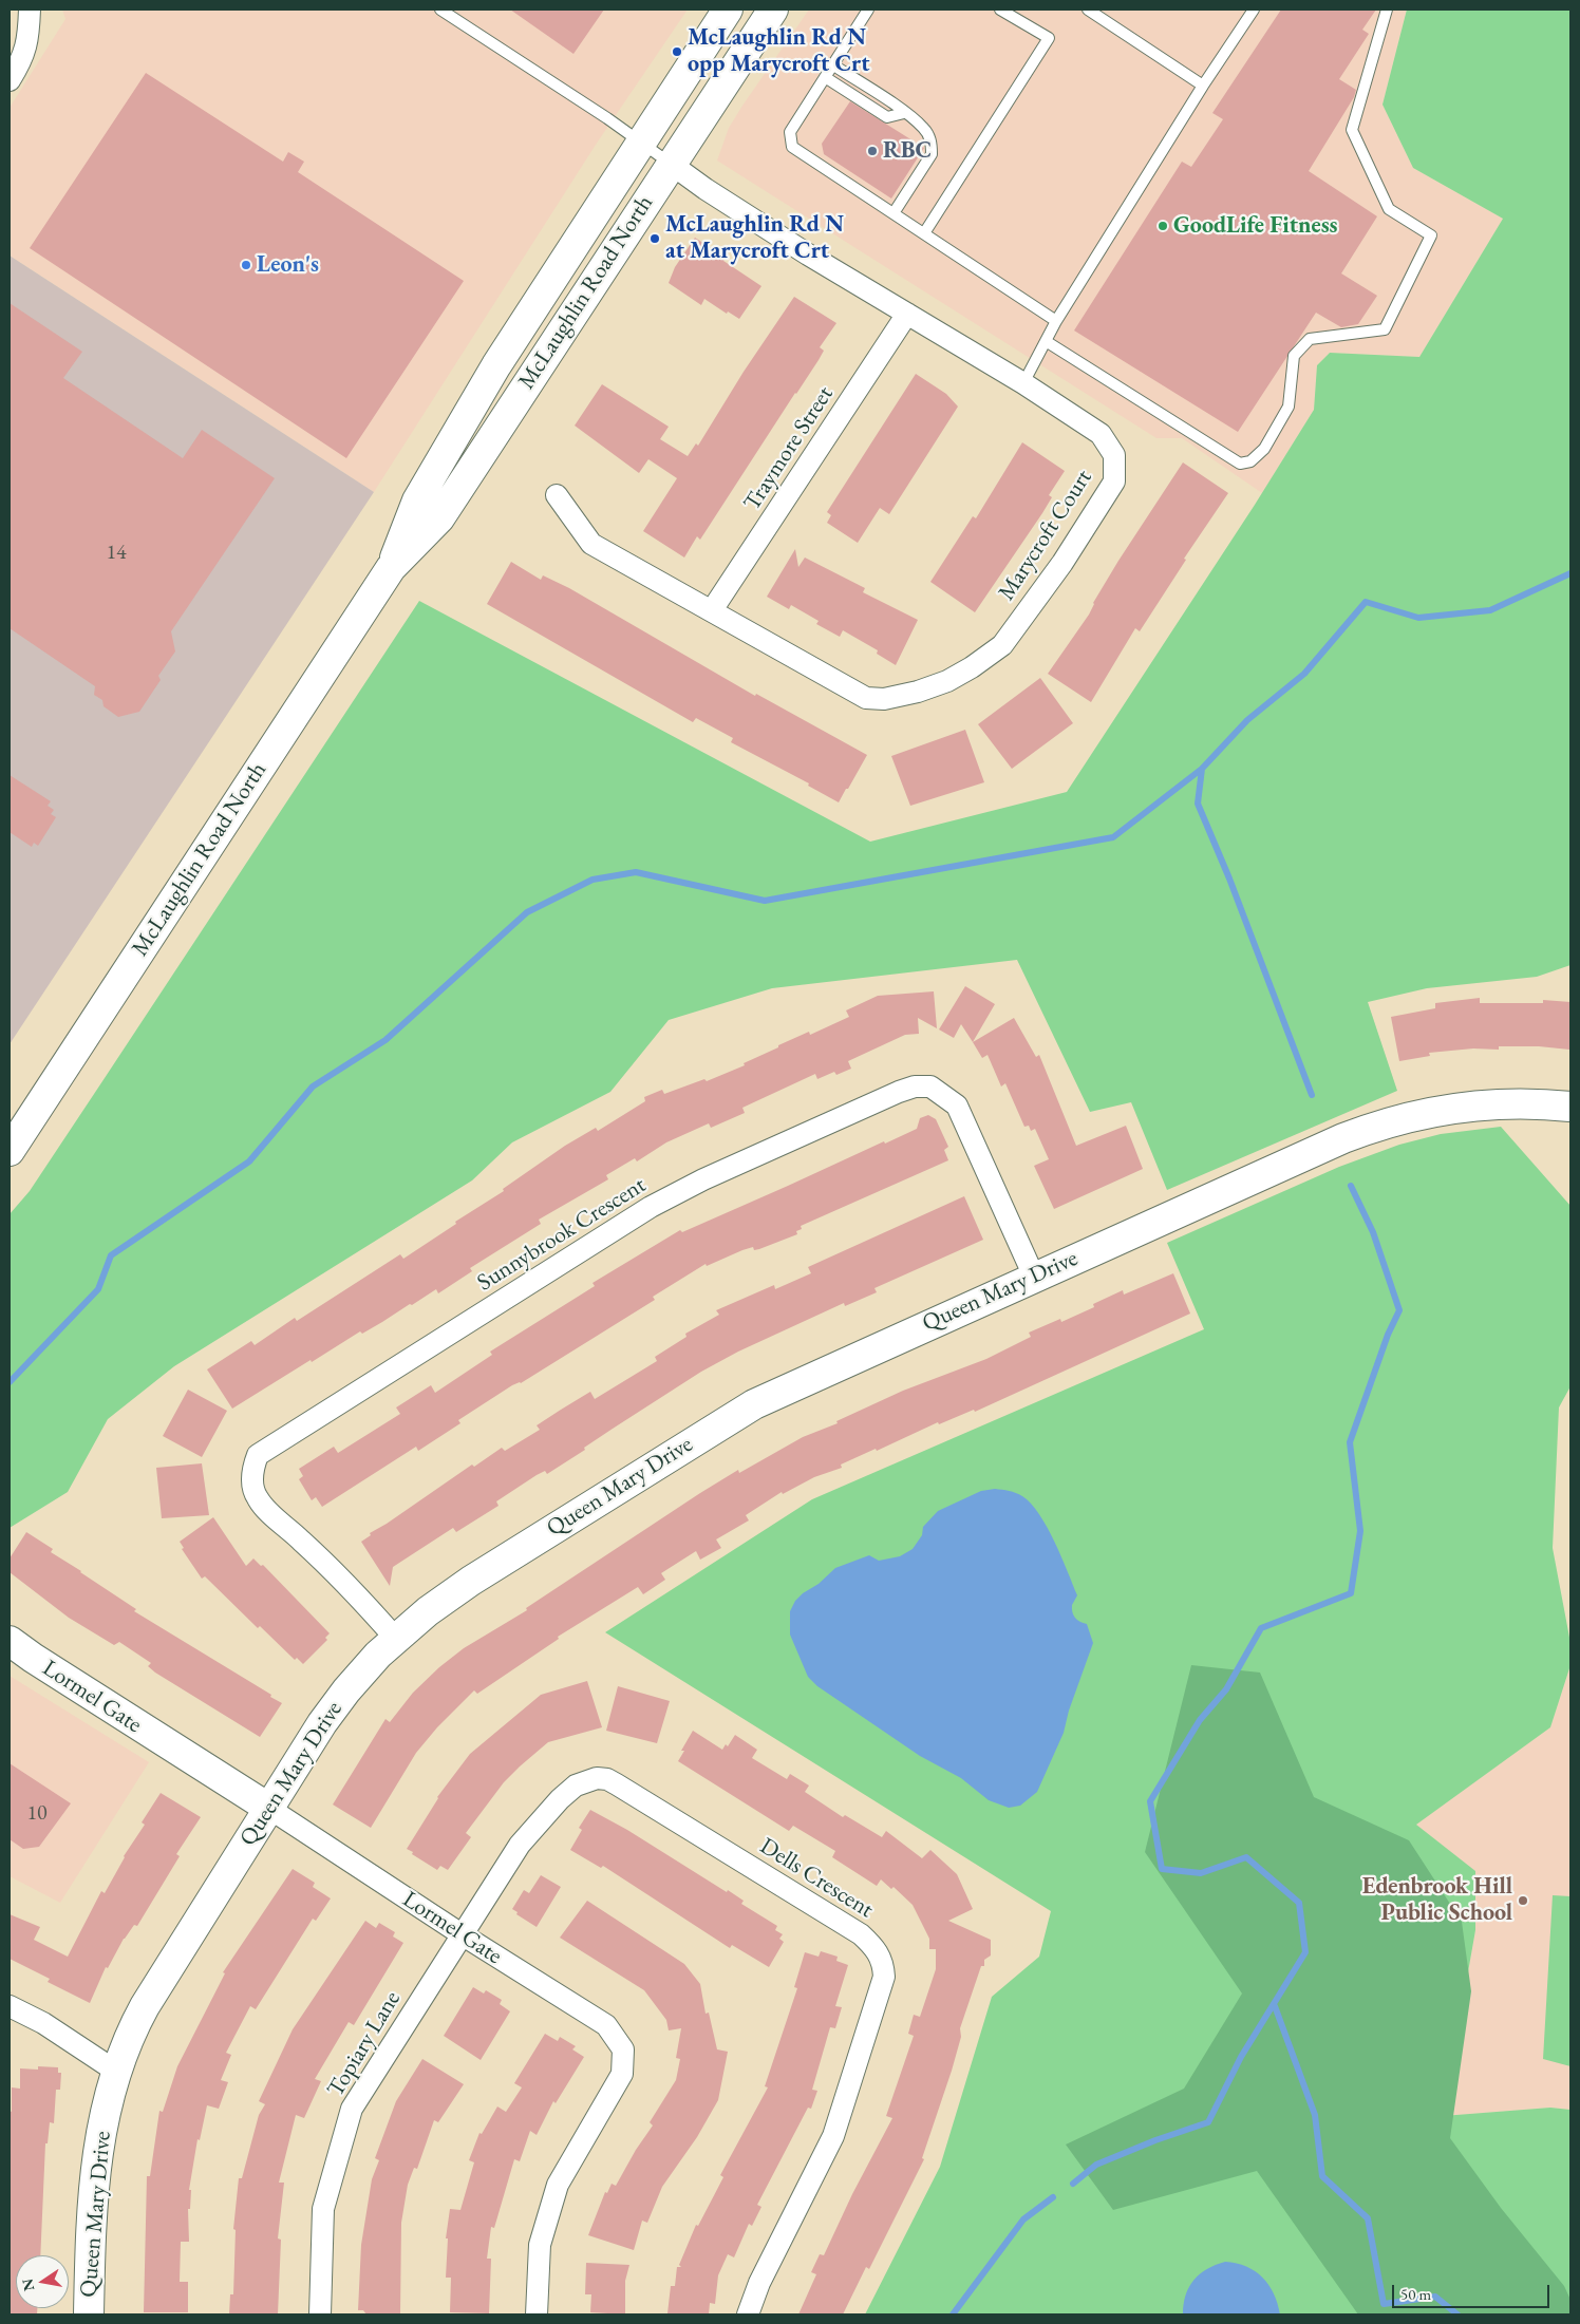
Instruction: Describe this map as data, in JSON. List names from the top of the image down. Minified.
{"streets":{"street":["McLaughlin Road North","Traymore Street","Marycroft Court","Sunnybrook Crescent","Queen Mary Drive","Lormel Gate","Dells Crescent","Topiary Lane"]},"crossings":[["McLaughlin Road North","Marycroft Court"],["Traymore Street","Marycroft Court"],["Sunnybrook Crescent","Queen Mary Drive"],["Queen Mary Drive","Lormel Gate"],["Lormel Gate","Dells Crescent"],["Lormel Gate","Topiary Lane"],["Dells Crescent","Topiary Lane"]],"places":["McLaughlin Rd N opp Marycroft Crt","RBC","GoodLife Fitness","McLaughlin Rd N at Marycroft Crt","Leon's","Edenbrook Hill Public School"],"house_numbers":["14","10"],"scale_bar":"50 m","north":"left"}
